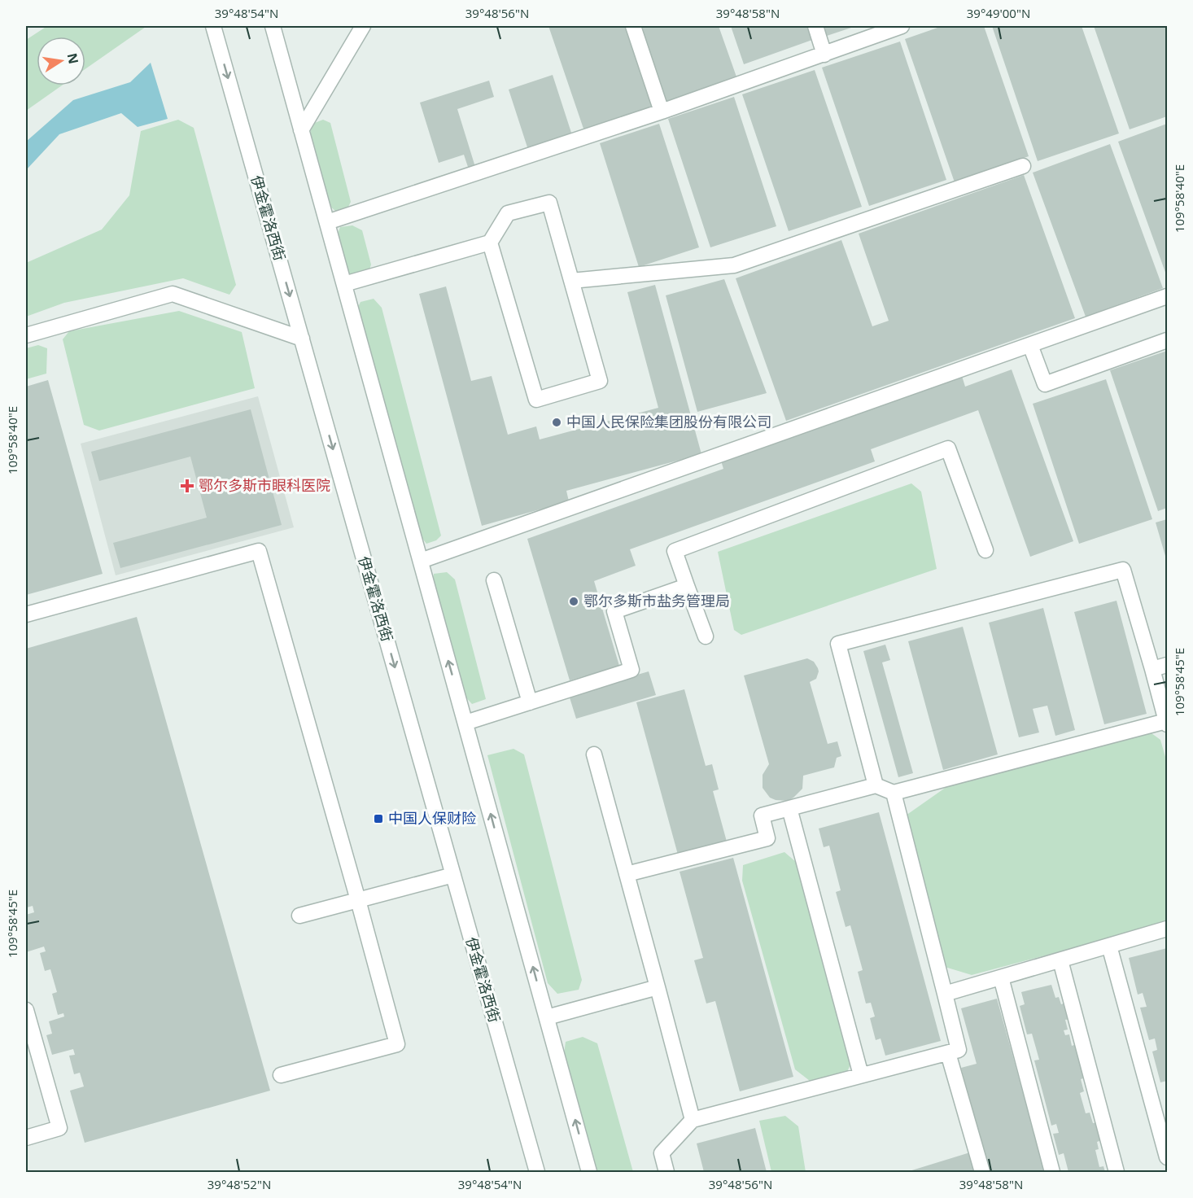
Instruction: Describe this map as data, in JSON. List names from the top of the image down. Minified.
{"streets":{"street":["伊金霍洛西街"]},"places":{"other":["中国人民保险集团股份有限公司","鄂尔多斯市盐务管理局"],"health":["鄂尔多斯市眼科医院"],"transit":["中国人保财险"]},"north":"right","coordinates":["39°48'54\"N","39°48'56\"N","39°48'58\"N","39°49'00\"N","109°58'40\"E","109°58'45\"E","39°48'52\"N"]}
